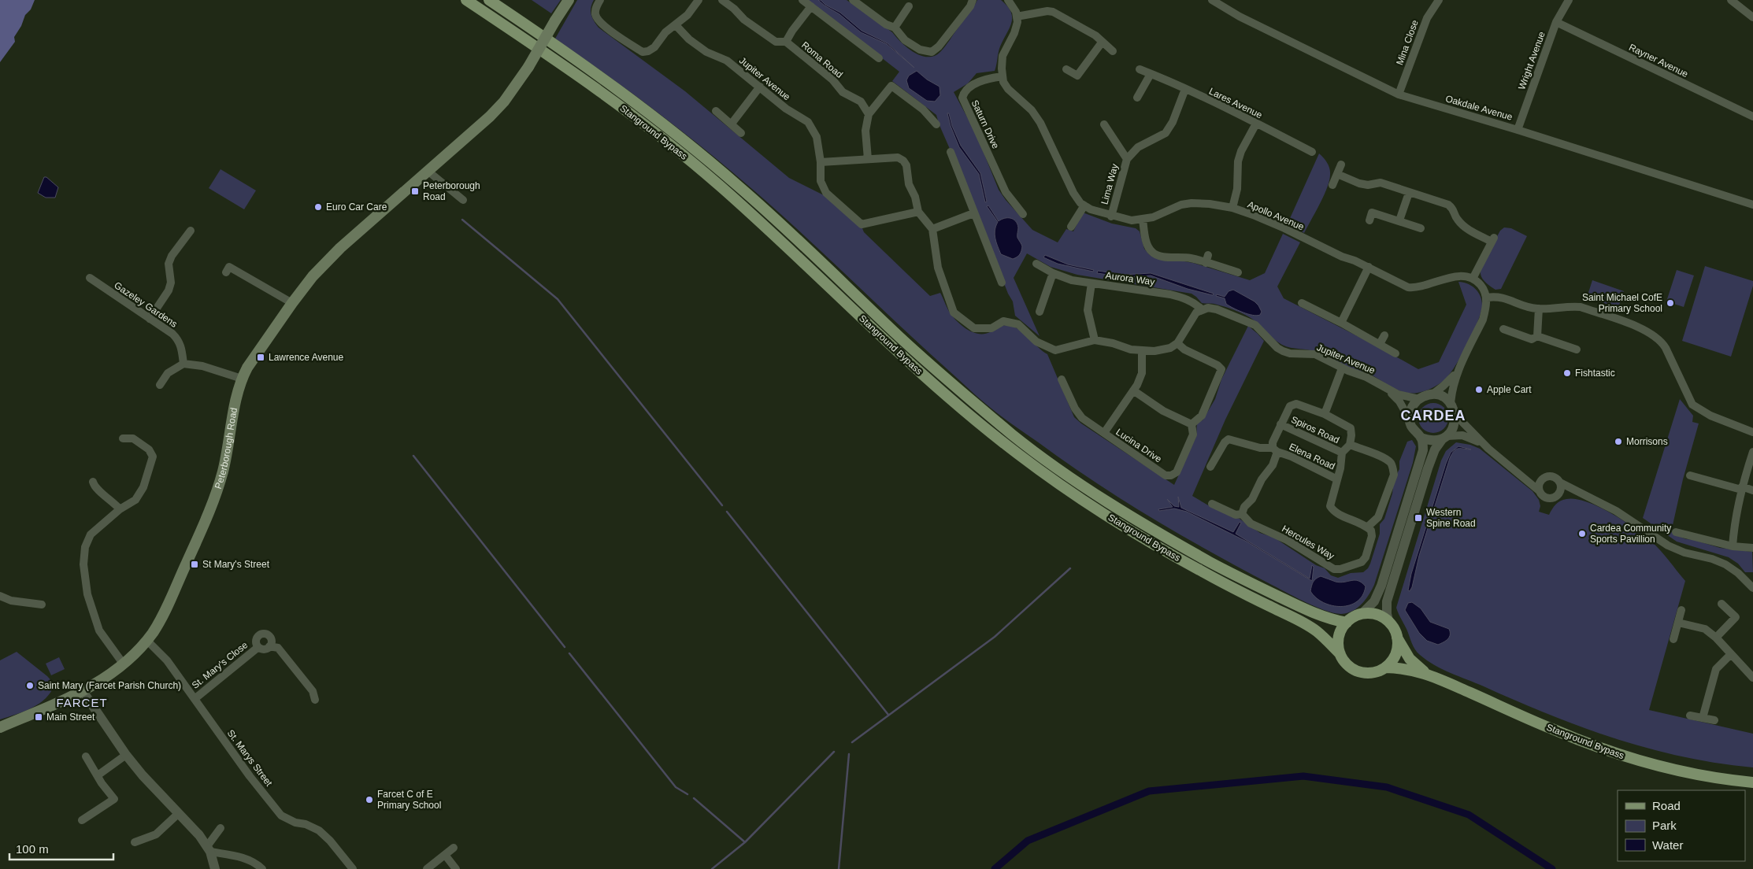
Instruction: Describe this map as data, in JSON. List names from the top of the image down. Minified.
{"streets":{"main road":["Stanground Bypass","Peterborough Road"],"street":["Mina Close","Roma Road","Wright Avenue","Rayner Avenue","Jupiter Avenue","Lares Avenue","Oakdale Avenue","Saturn Drive","Lima Way","Apollo Avenue","Aurora Way","Gazeley Gardens","Spiros Road","Lucina Drive","Elena Road","Hercules Way","St. Mary's Close","St. Marys Street"]},"crossings":[["Mina Close","Oakdale Avenue"],["Wright Avenue","Rayner Avenue"],["Wright Avenue","Oakdale Avenue"],["Jupiter Avenue","Aurora Way"],["Lares Avenue","Lima Way"],["Saturn Drive","Apollo Avenue"],["Lima Way","Apollo Avenue"],["Peterborough Road","St. Marys Street"],["St. Mary's Close","St. Marys Street"]],"districts":["CARDEA","FARCET"],"places":{"transit":["Peterborough Road","Lawrence Avenue","Western Spine Road","St Mary's Street","Main Street"],"other":["Euro Car Care","Saint Michael CofE Primary School","Fishtastic","Apple Cart","Morrisons","Cardea Community Sports Pavillion","Saint Mary (Farcet Parish Church)","Farcet C of E Primary School"]},"legend":["Road","Park","Water"],"scale_bar":"100 m"}
